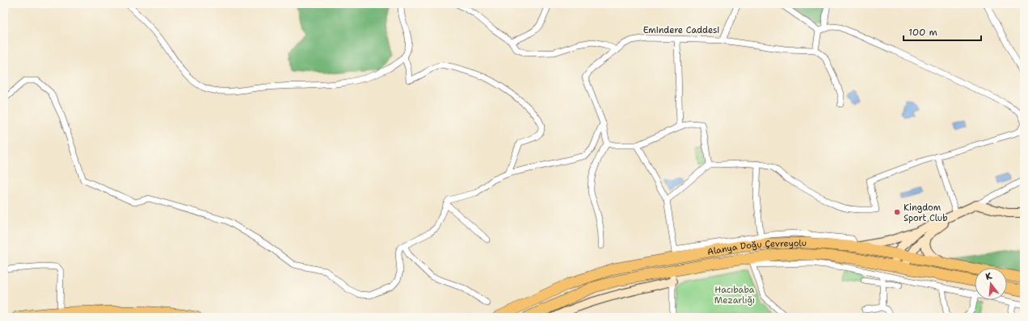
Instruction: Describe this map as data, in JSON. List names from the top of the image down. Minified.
{"streets":{"highway":["Alanya Doğu Çevreyolu"],"street":["Emindere Caddesi"]},"parks":["Hacıbaba Mezarlığı"],"places":["Kingdom Sport Club"],"scale_bar":"100 m","north":"top"}
